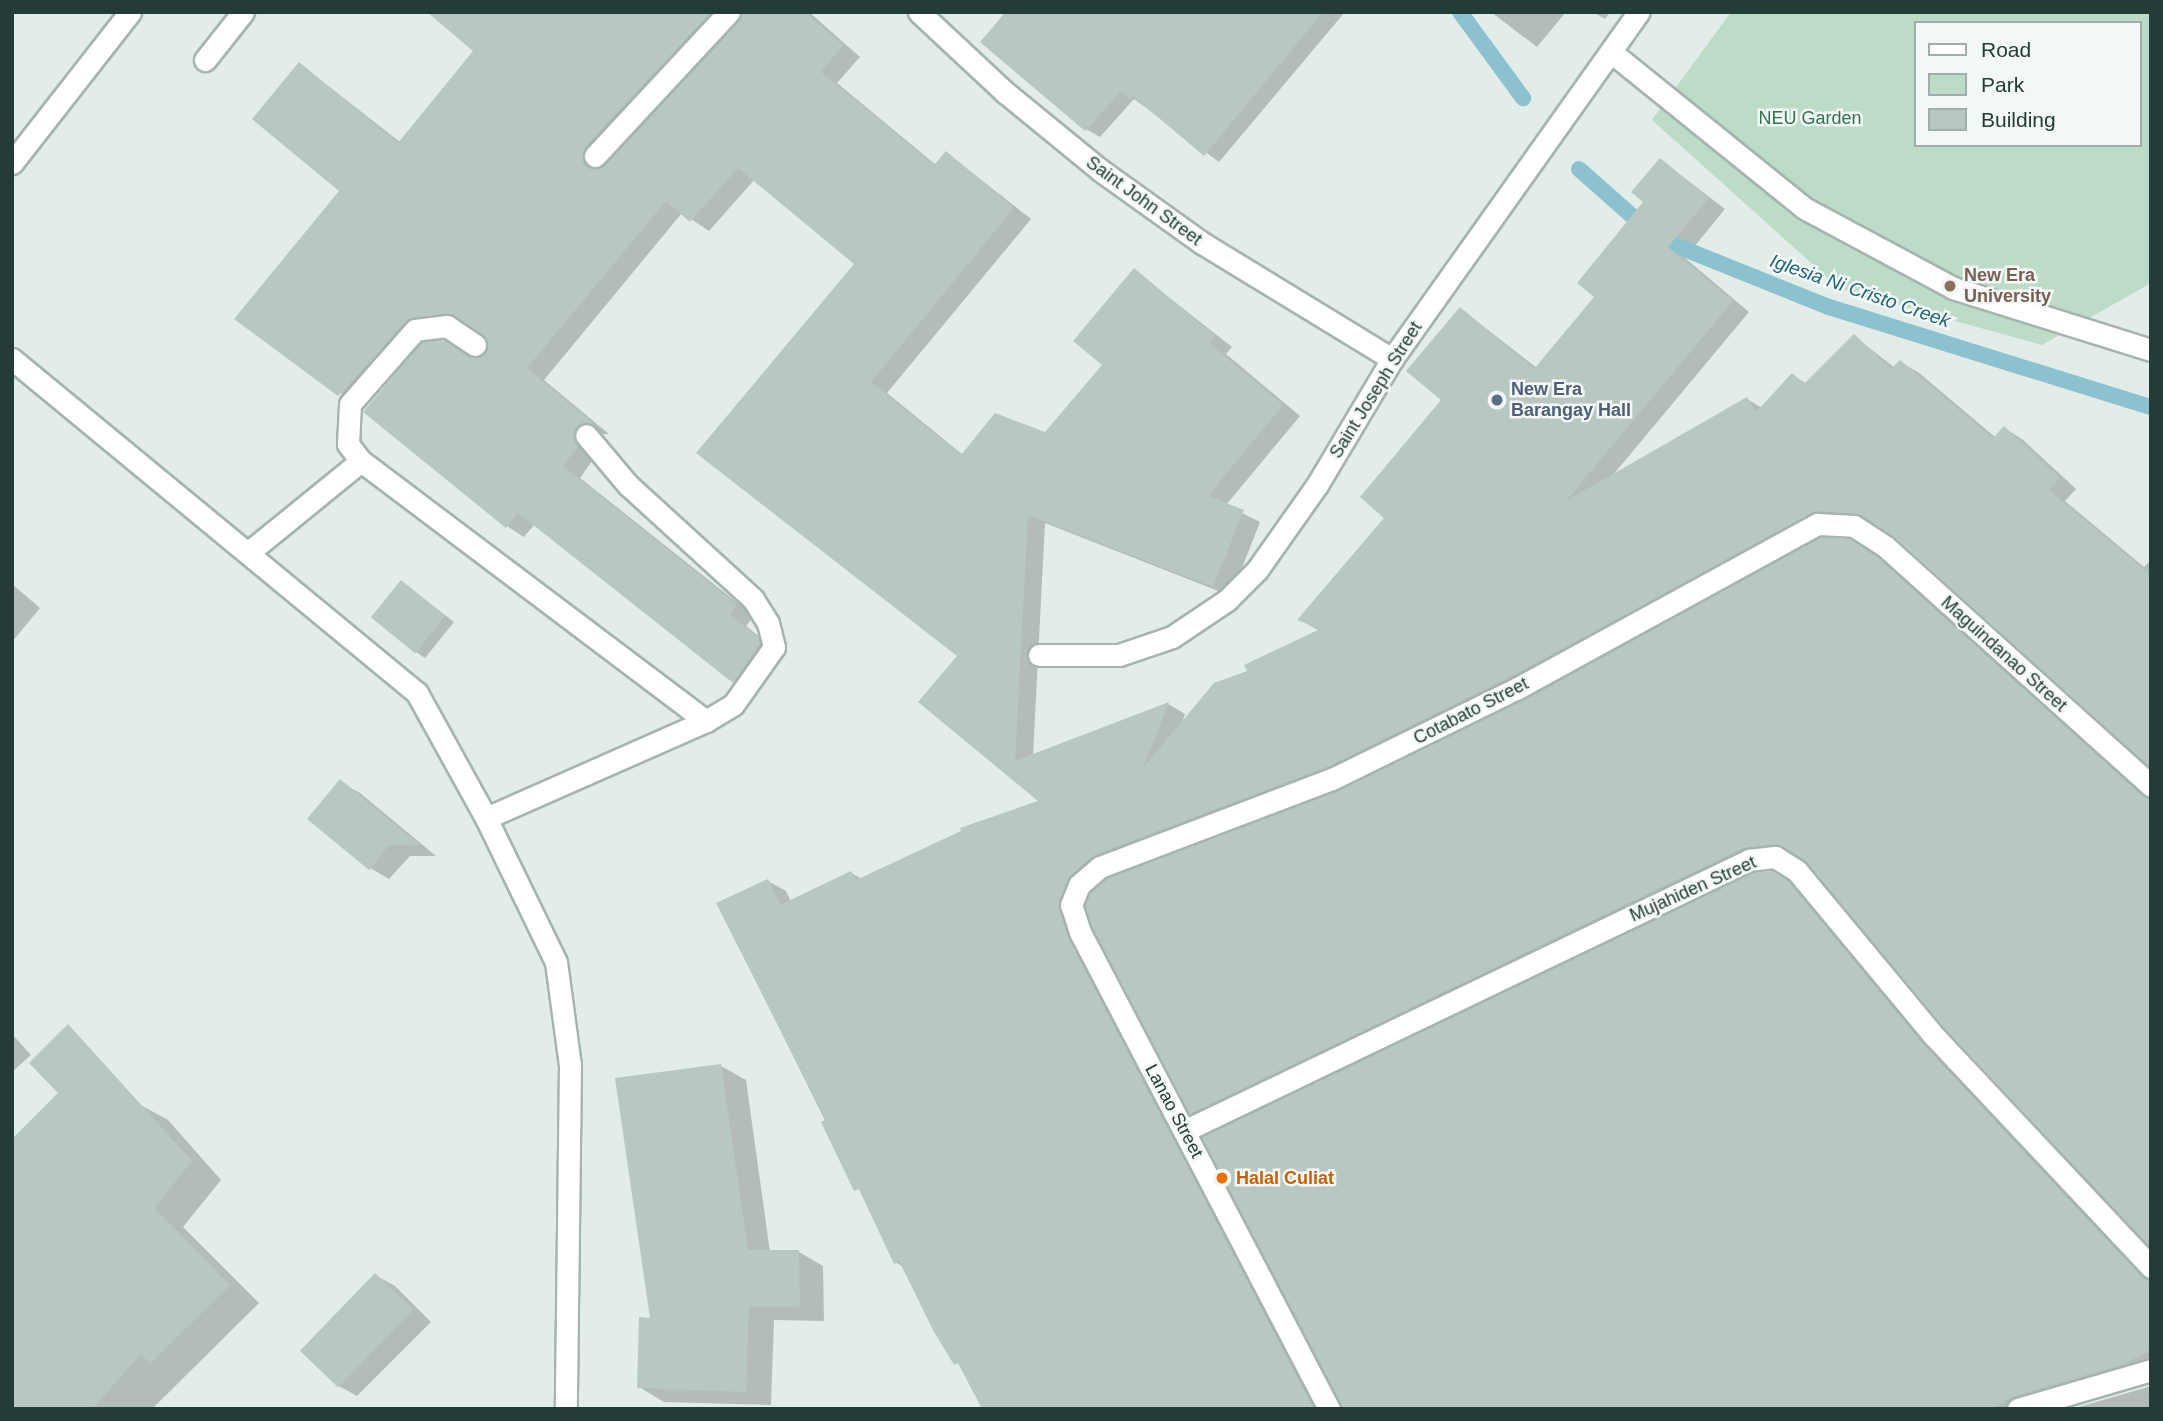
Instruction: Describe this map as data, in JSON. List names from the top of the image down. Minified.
{"streets":{"street":["Saint John Street","Saint Joseph Street","Maguindanao Street","Cotabato Street","Mujahiden Street","Lanao Street"]},"crossings":[["Saint John Street","Saint Joseph Street"],["Maguindanao Street","Cotabato Street"],["Cotabato Street","Lanao Street"],["Mujahiden Street","Lanao Street"]],"water":["Iglesia Ni Cristo Creek"],"parks":["NEU Garden"],"places":["New Era University","New Era Barangay Hall","Halal Culiat"],"legend":["Road","Park","Building"]}
